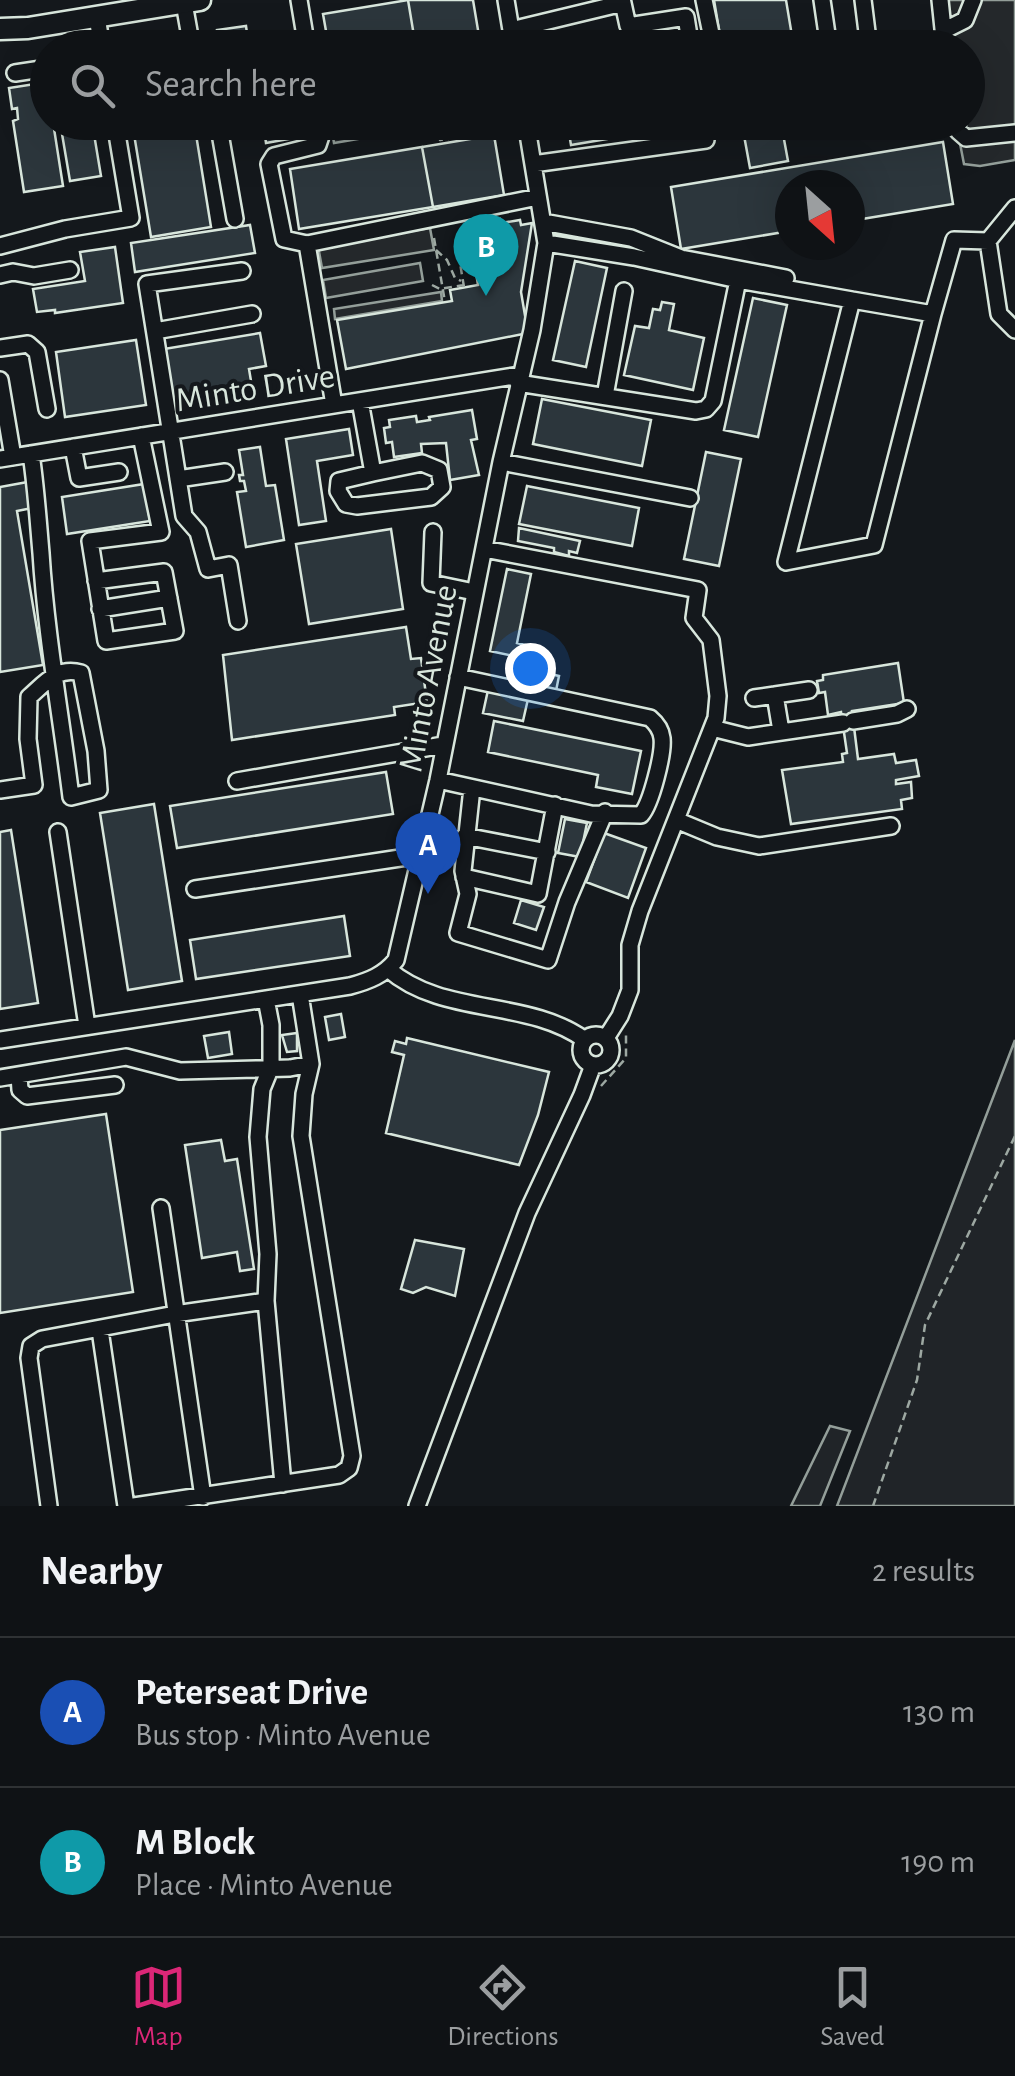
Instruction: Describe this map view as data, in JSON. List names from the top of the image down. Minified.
{"streets":{"street":["Minto Drive","Minto Avenue"]},"crossings":[["Minto Drive","Minto Avenue"]],"north":"bottom right","page":{"search":"Search here","pins":["B","A"],"heading":["Nearby","2 results"],"list":[{"mark":"A","name":"Peterseat Drive","note":"Bus stop · Minto Avenue","value":"130 m"},{"mark":"B","name":"M Block","note":"Place · Minto Avenue","value":"190 m"}],"nav":["Map","Directions","Saved"]}}
